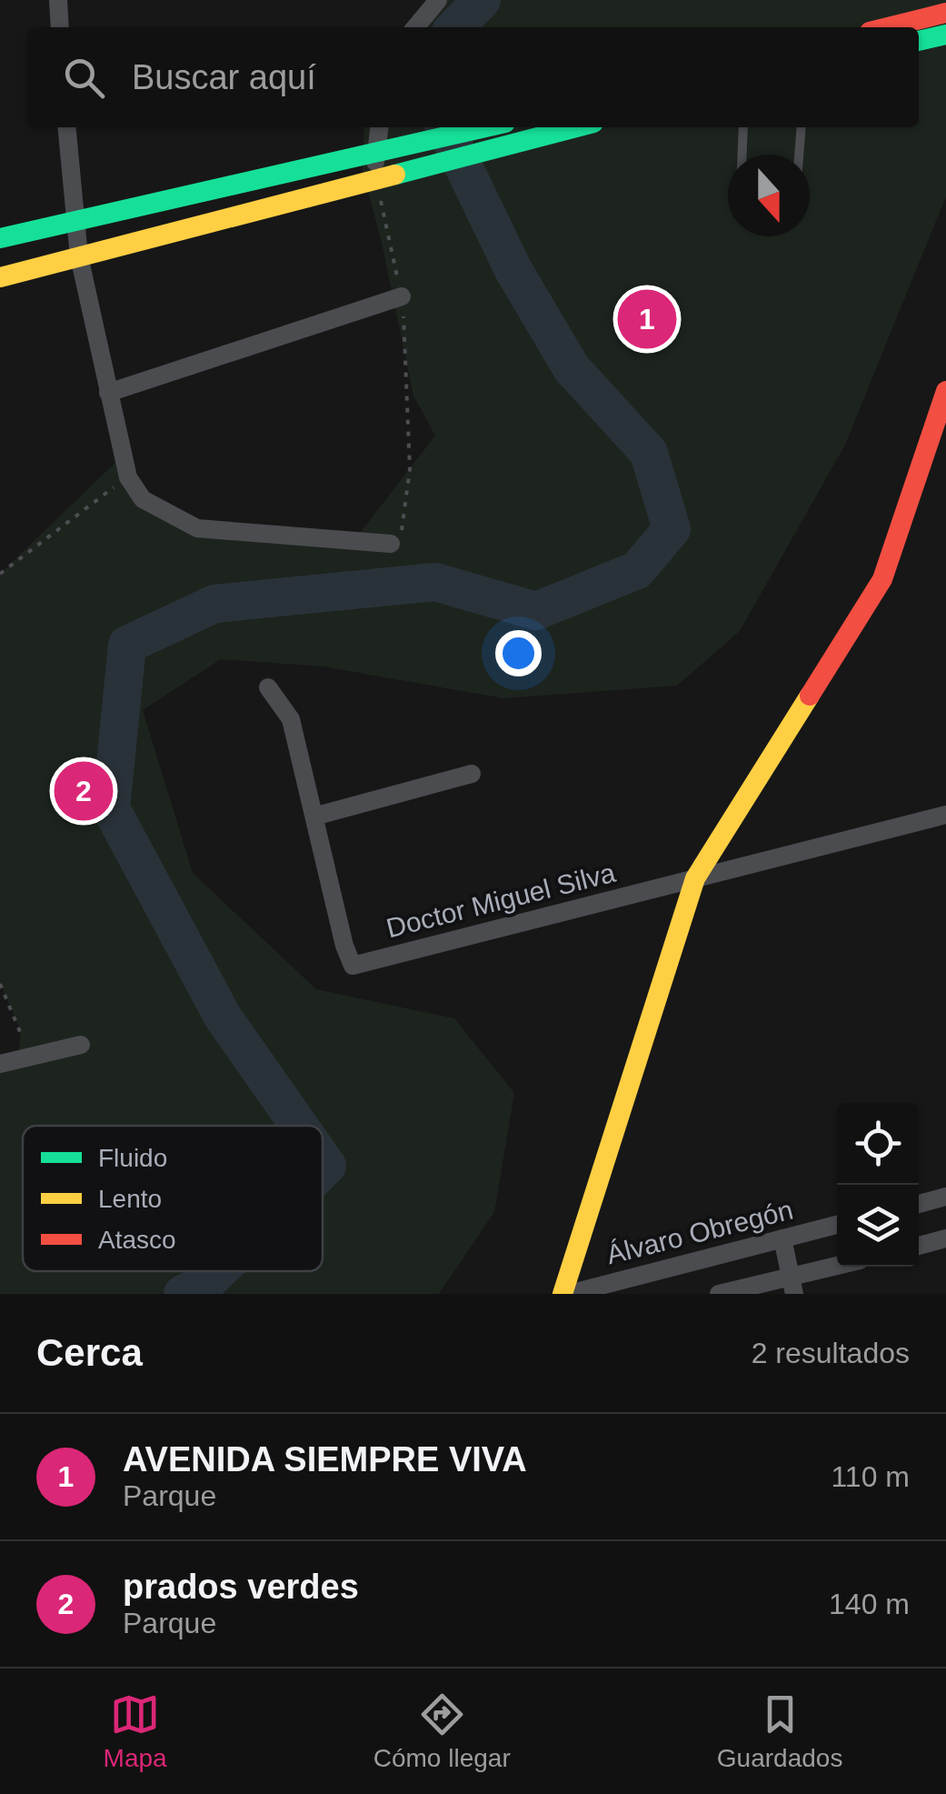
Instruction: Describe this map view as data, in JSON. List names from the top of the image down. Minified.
{"streets":{"street":["Doctor Miguel Silva","Álvaro Obregón"]},"legend":["Fluido","Lento","Atasco"],"north":"bottom","page":{"search":"Buscar aquí","pins":["1","2"],"heading":["Cerca","2 resultados"],"list":[{"mark":"1","name":"AVENIDA SIEMPRE VIVA","note":"Parque","value":"110 m"},{"mark":"2","name":"prados verdes","note":"Parque","value":"140 m"}],"nav":["Mapa","Cómo llegar","Guardados"]}}
